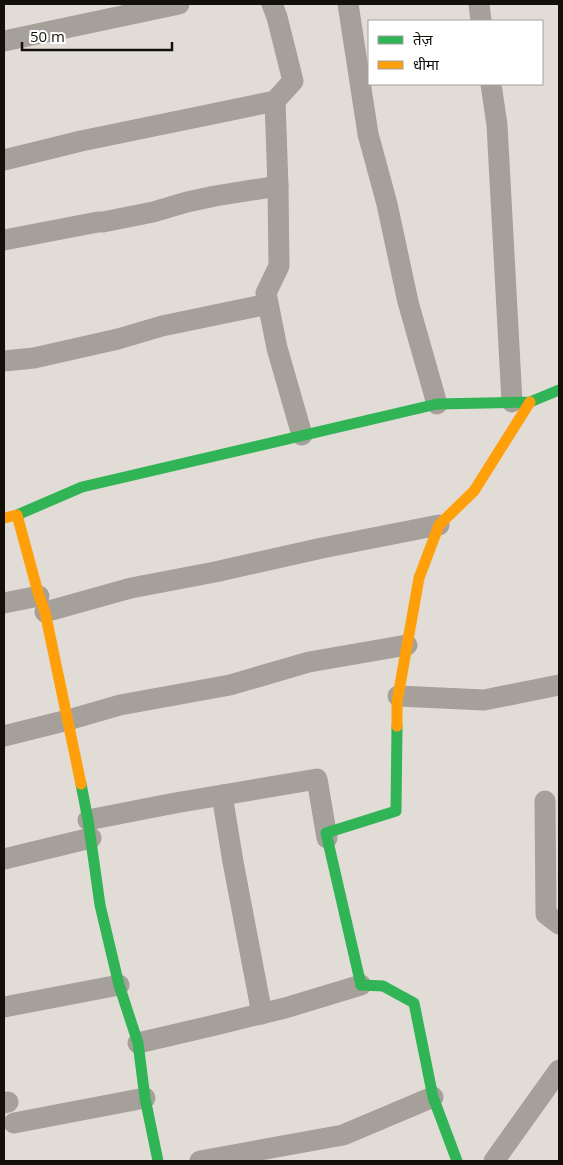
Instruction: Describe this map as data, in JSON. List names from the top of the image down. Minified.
{"legend":["तेज़","धीमा"],"scale_bar":"50 m"}
